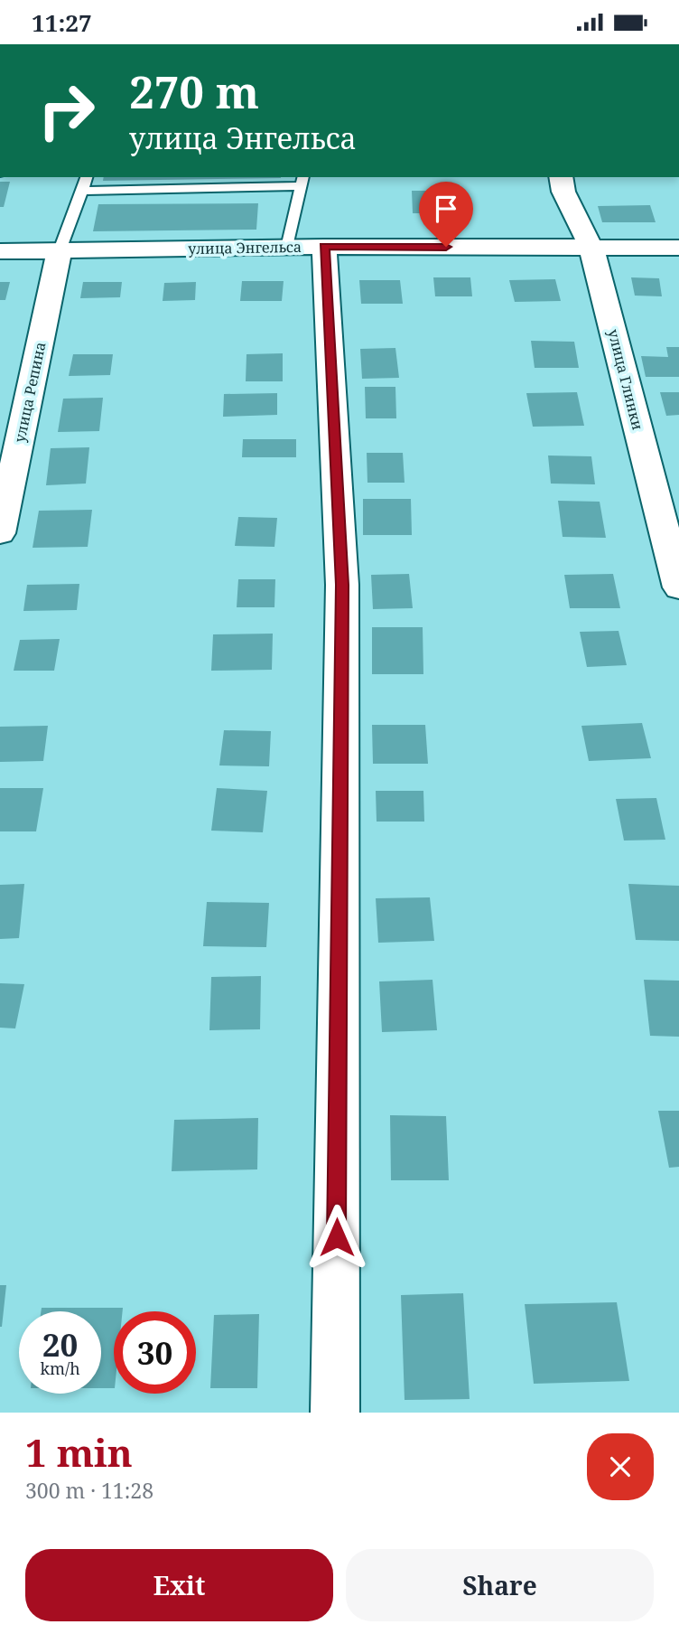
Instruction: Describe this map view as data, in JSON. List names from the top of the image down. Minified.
{"streets":{"street":["улица Энгельса","улица Глинки","улица Репина"]},"crossings":[["улица Энгельса","улица Глинки"],["улица Энгельса","улица Репина"]],"page":{"status":"11:27","turn":["270 m","улица Энгельса"],"speed":"20 km/h","limit":"30","heading":["1 min","300 m · 11:28"],"buttons":["Exit","Share"]}}
